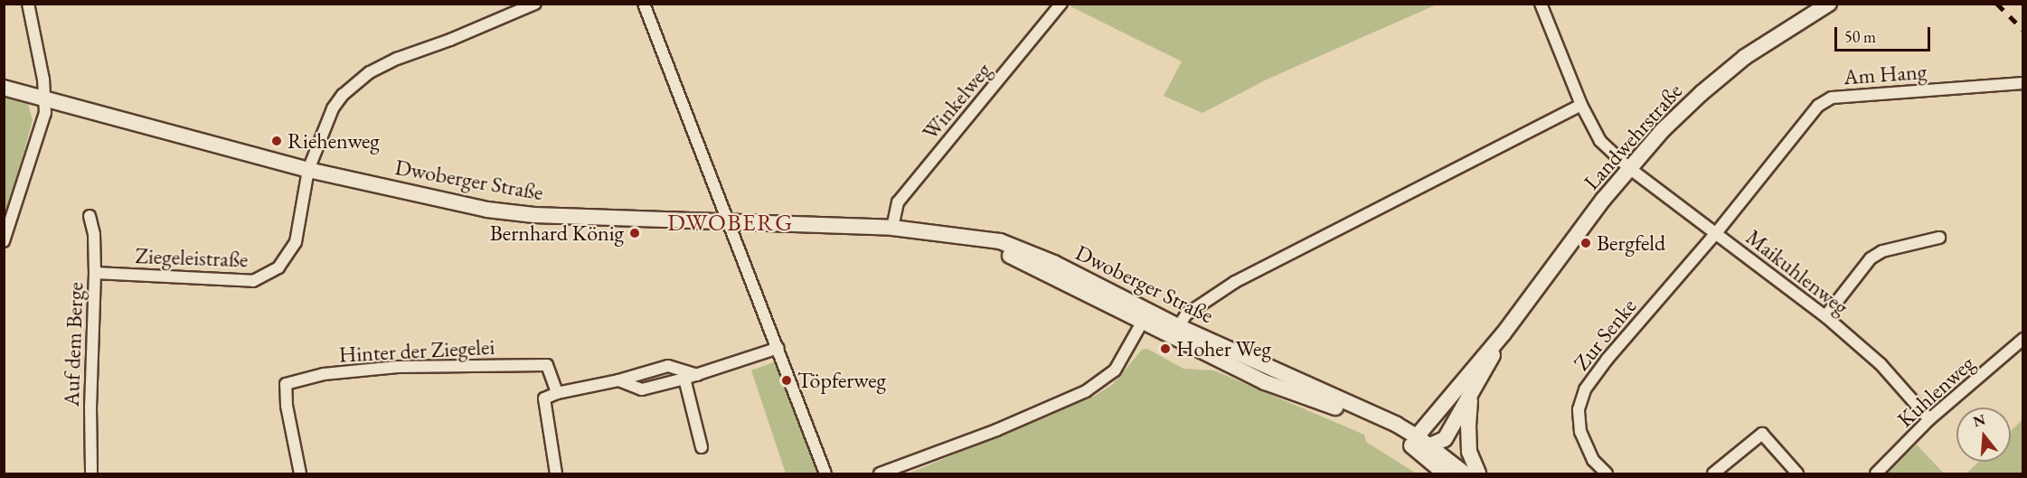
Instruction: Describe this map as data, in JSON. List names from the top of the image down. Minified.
{"streets":{"street":["Am Hang","Winkelweg","Landwehrstraße","Dwoberger Straße","Ziegeleistraße","Maikuhlenweg","Zur Senke","Auf dem Berge","Hinter der Ziegelei","Kuhlenweg"]},"crossings":[["Am Hang","Maikuhlenweg"],["Am Hang","Zur Senke"],["Winkelweg","Dwoberger Straße"],["Landwehrstraße","Dwoberger Straße"],["Landwehrstraße","Maikuhlenweg"],["Dwoberger Straße","Ziegeleistraße"],["Ziegeleistraße","Auf dem Berge"],["Maikuhlenweg","Zur Senke"],["Maikuhlenweg","Kuhlenweg"]],"districts":["DWOBERG"],"places":["Riehenweg","Bernhard König","Bergfeld","Hoher Weg","Töpferweg"],"scale_bar":"50 m","north":"top"}
